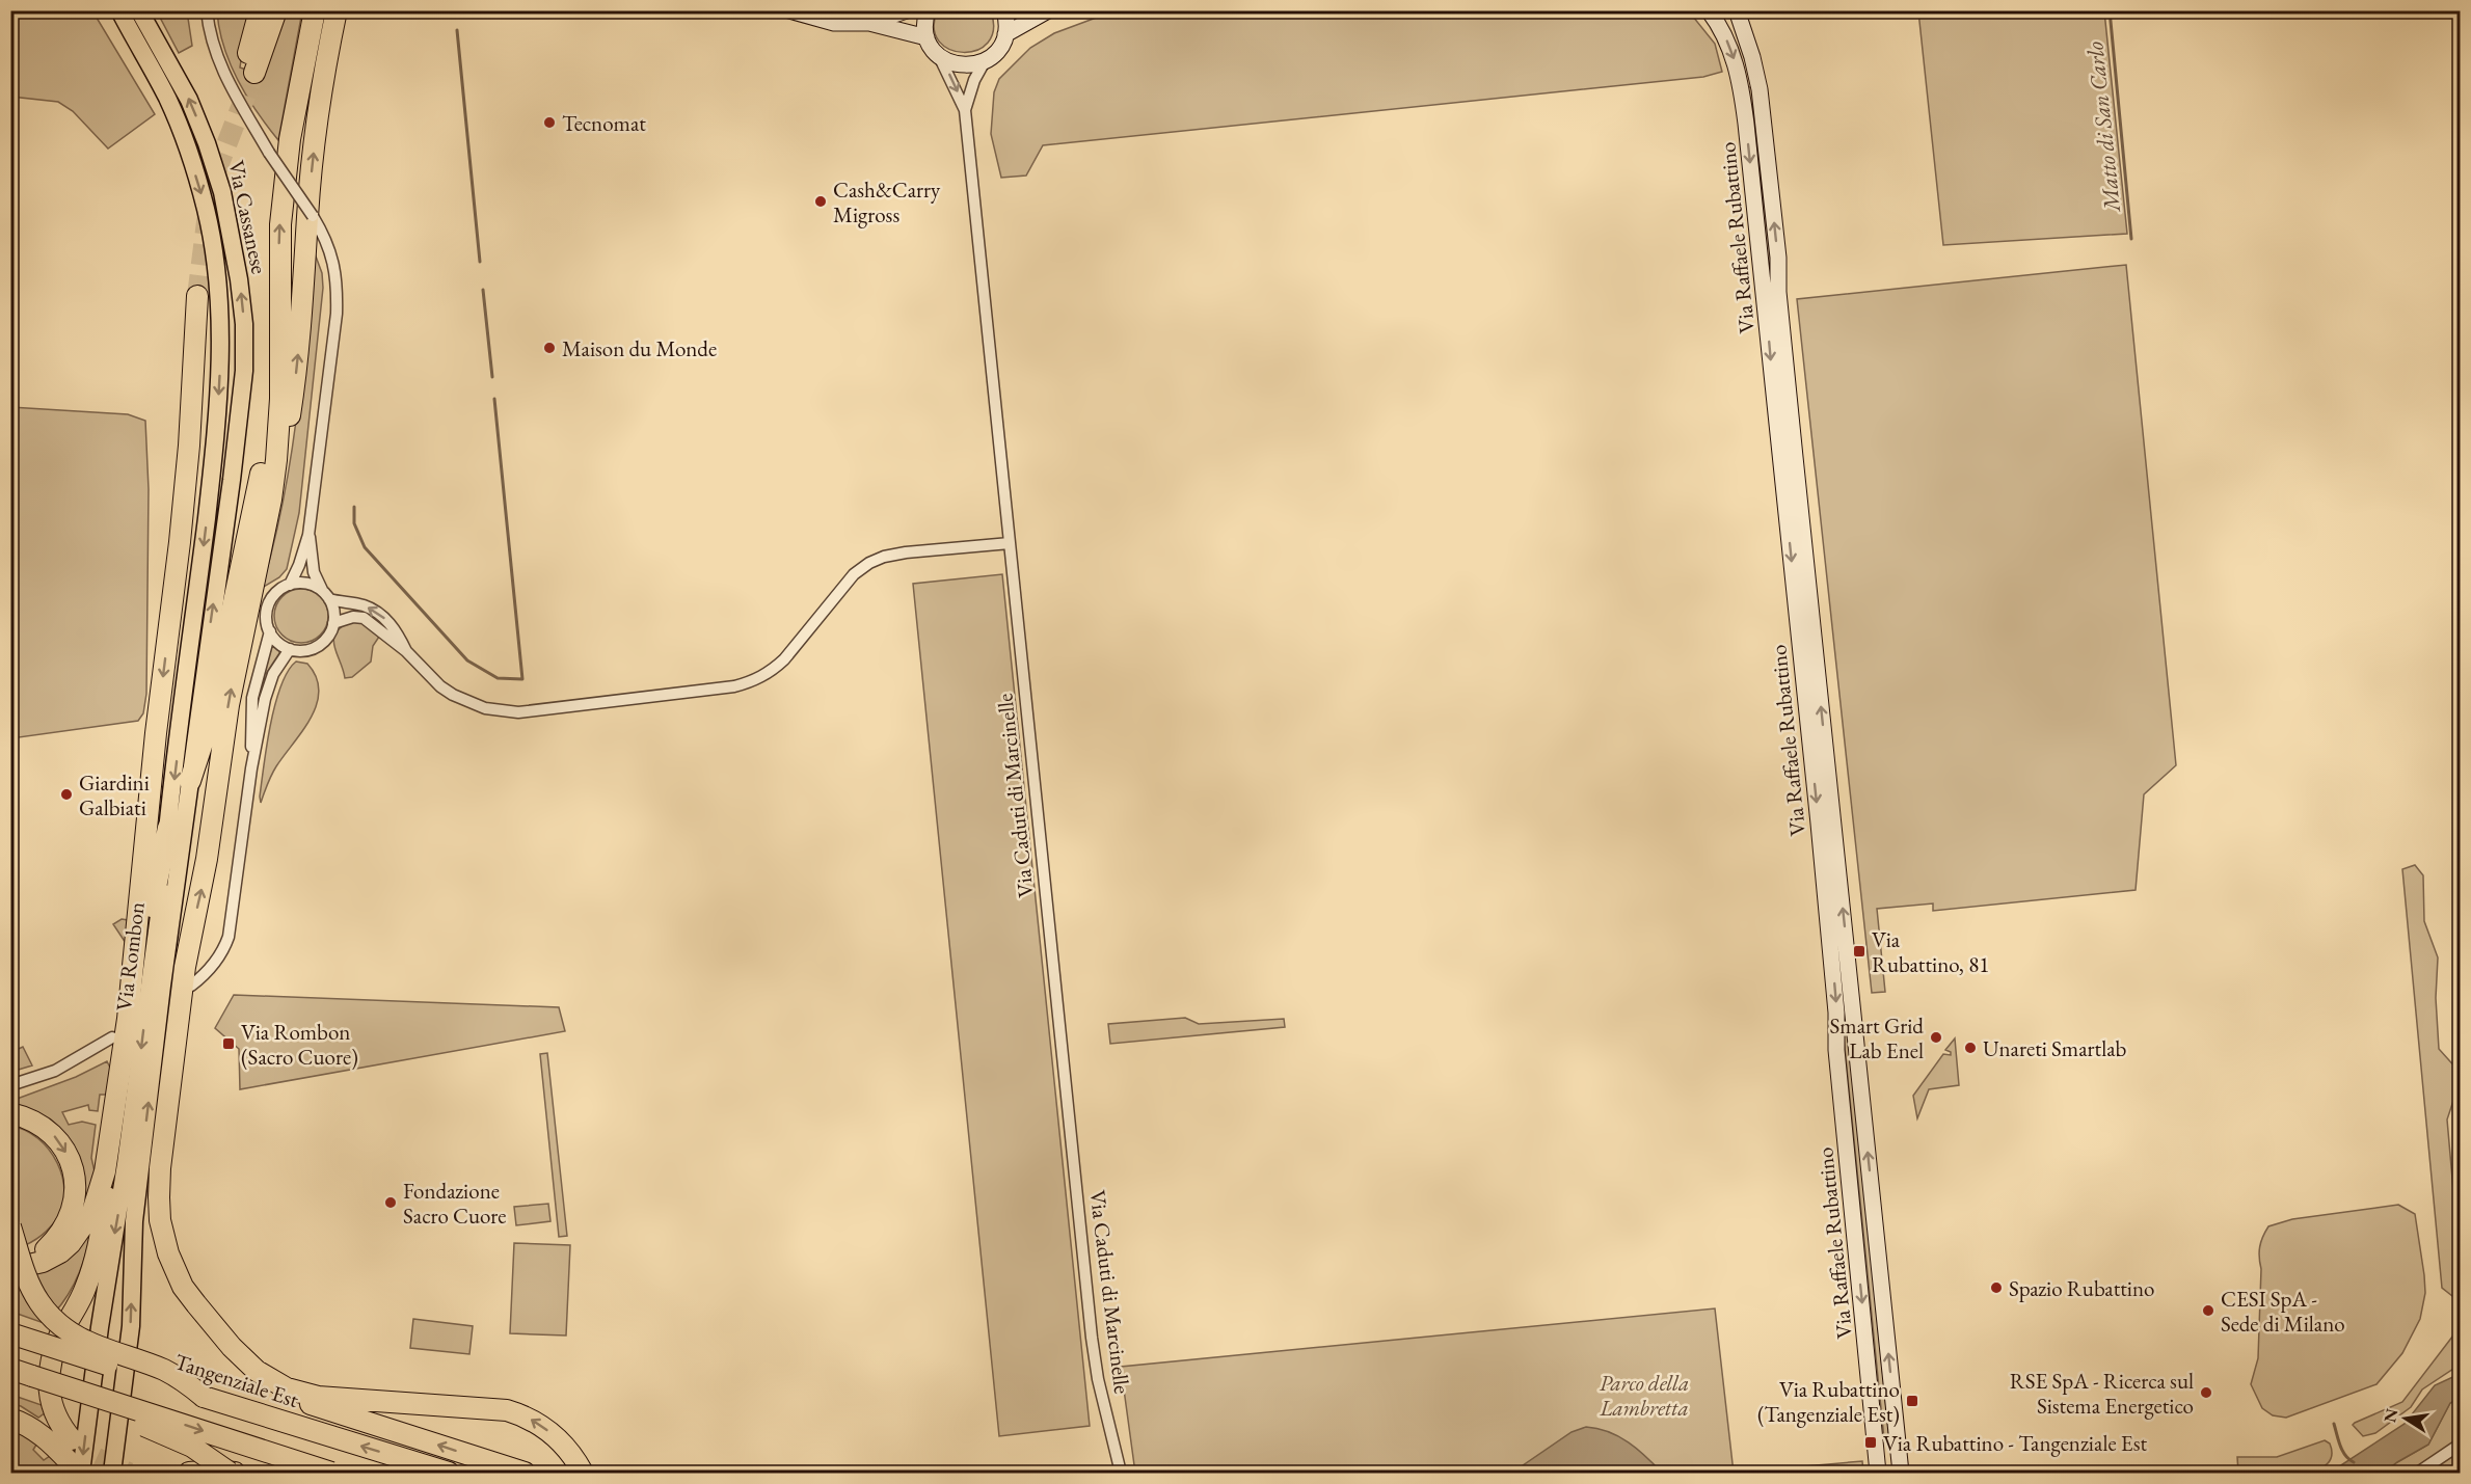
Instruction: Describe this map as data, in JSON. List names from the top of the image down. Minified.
{"streets":{"highway":["Tangenziale Est"],"main road":["Via Cassanese","Via Rombon"],"street":["Via Raffaele Rubattino","Via Caduti di Marcinelle"]},"crossings":[["Via Cassanese","Via Rombon"]],"water":["Matto di San Carlo"],"parks":["Parco della Lambretta"],"places":{"other":["Tecnomat","Cash&Carry Migross","Maison du Monde","Giardini Galbiati","Smart Grid Lab Enel","Unareti Smartlab","Fondazione Sacro Cuore","Spazio Rubattino","CESI SpA - Sede di Milano","RSE SpA - Ricerca sul Sistema Energetico"],"transit":["Via Rubattino, 81","Via Rombon (Sacro Cuore)","Via Rubattino (Tangenziale Est)","Via Rubattino - Tangenziale Est"]},"north":"left"}
